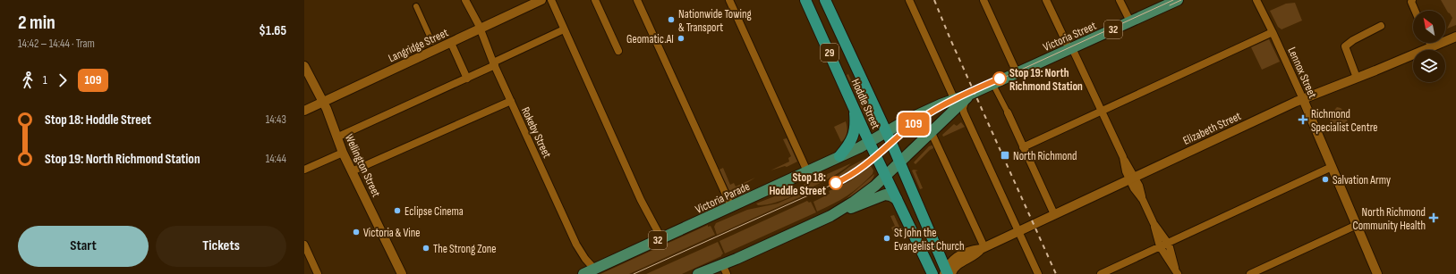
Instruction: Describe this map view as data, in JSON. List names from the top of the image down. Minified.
{"streets":{"highway":["29","Hoddle Street"],"main road":["32","Victoria Street","Victoria Parade"],"street":["Langridge Street","Lennox Street","Elizabeth Street","Rokeby Street","Wellington Street"]},"crossings":[["32","Victoria Street"],["32","Hoddle Street"],["Victoria Street","Hoddle Street"],["Victoria Street","Victoria Parade"],["Langridge Street","Rokeby Street"],["Langridge Street","Wellington Street"],["Lennox Street","Elizabeth Street"],["Hoddle Street","Elizabeth Street"],["Hoddle Street","Victoria Parade"],["Rokeby Street","Victoria Parade"]],"places":{"other":["Nationwide Towing & Transport","Geomatic.AI","Stop 19: North Richmond Station","Salvation Army","Stop 18: Hoddle Street","Eclipse Cinema","Victoria & Vine","St John the Evangelist Church","The Strong Zone"],"health":["Richmond Specialist Centre","North Richmond Community Health"],"transit":["North Richmond"]},"lines":["tram line 109"],"north":"top left","page":{"heading":["2 min","14:42 – 14:44 · Tram","$1.65"],"on_map":"109","legs":["1","109"],"list":[{"name":"Stop 18: Hoddle Street","value":"14:43"},{"name":"Stop 19: North Richmond Station","value":"14:44"}],"buttons":["Start","Tickets"]}}
